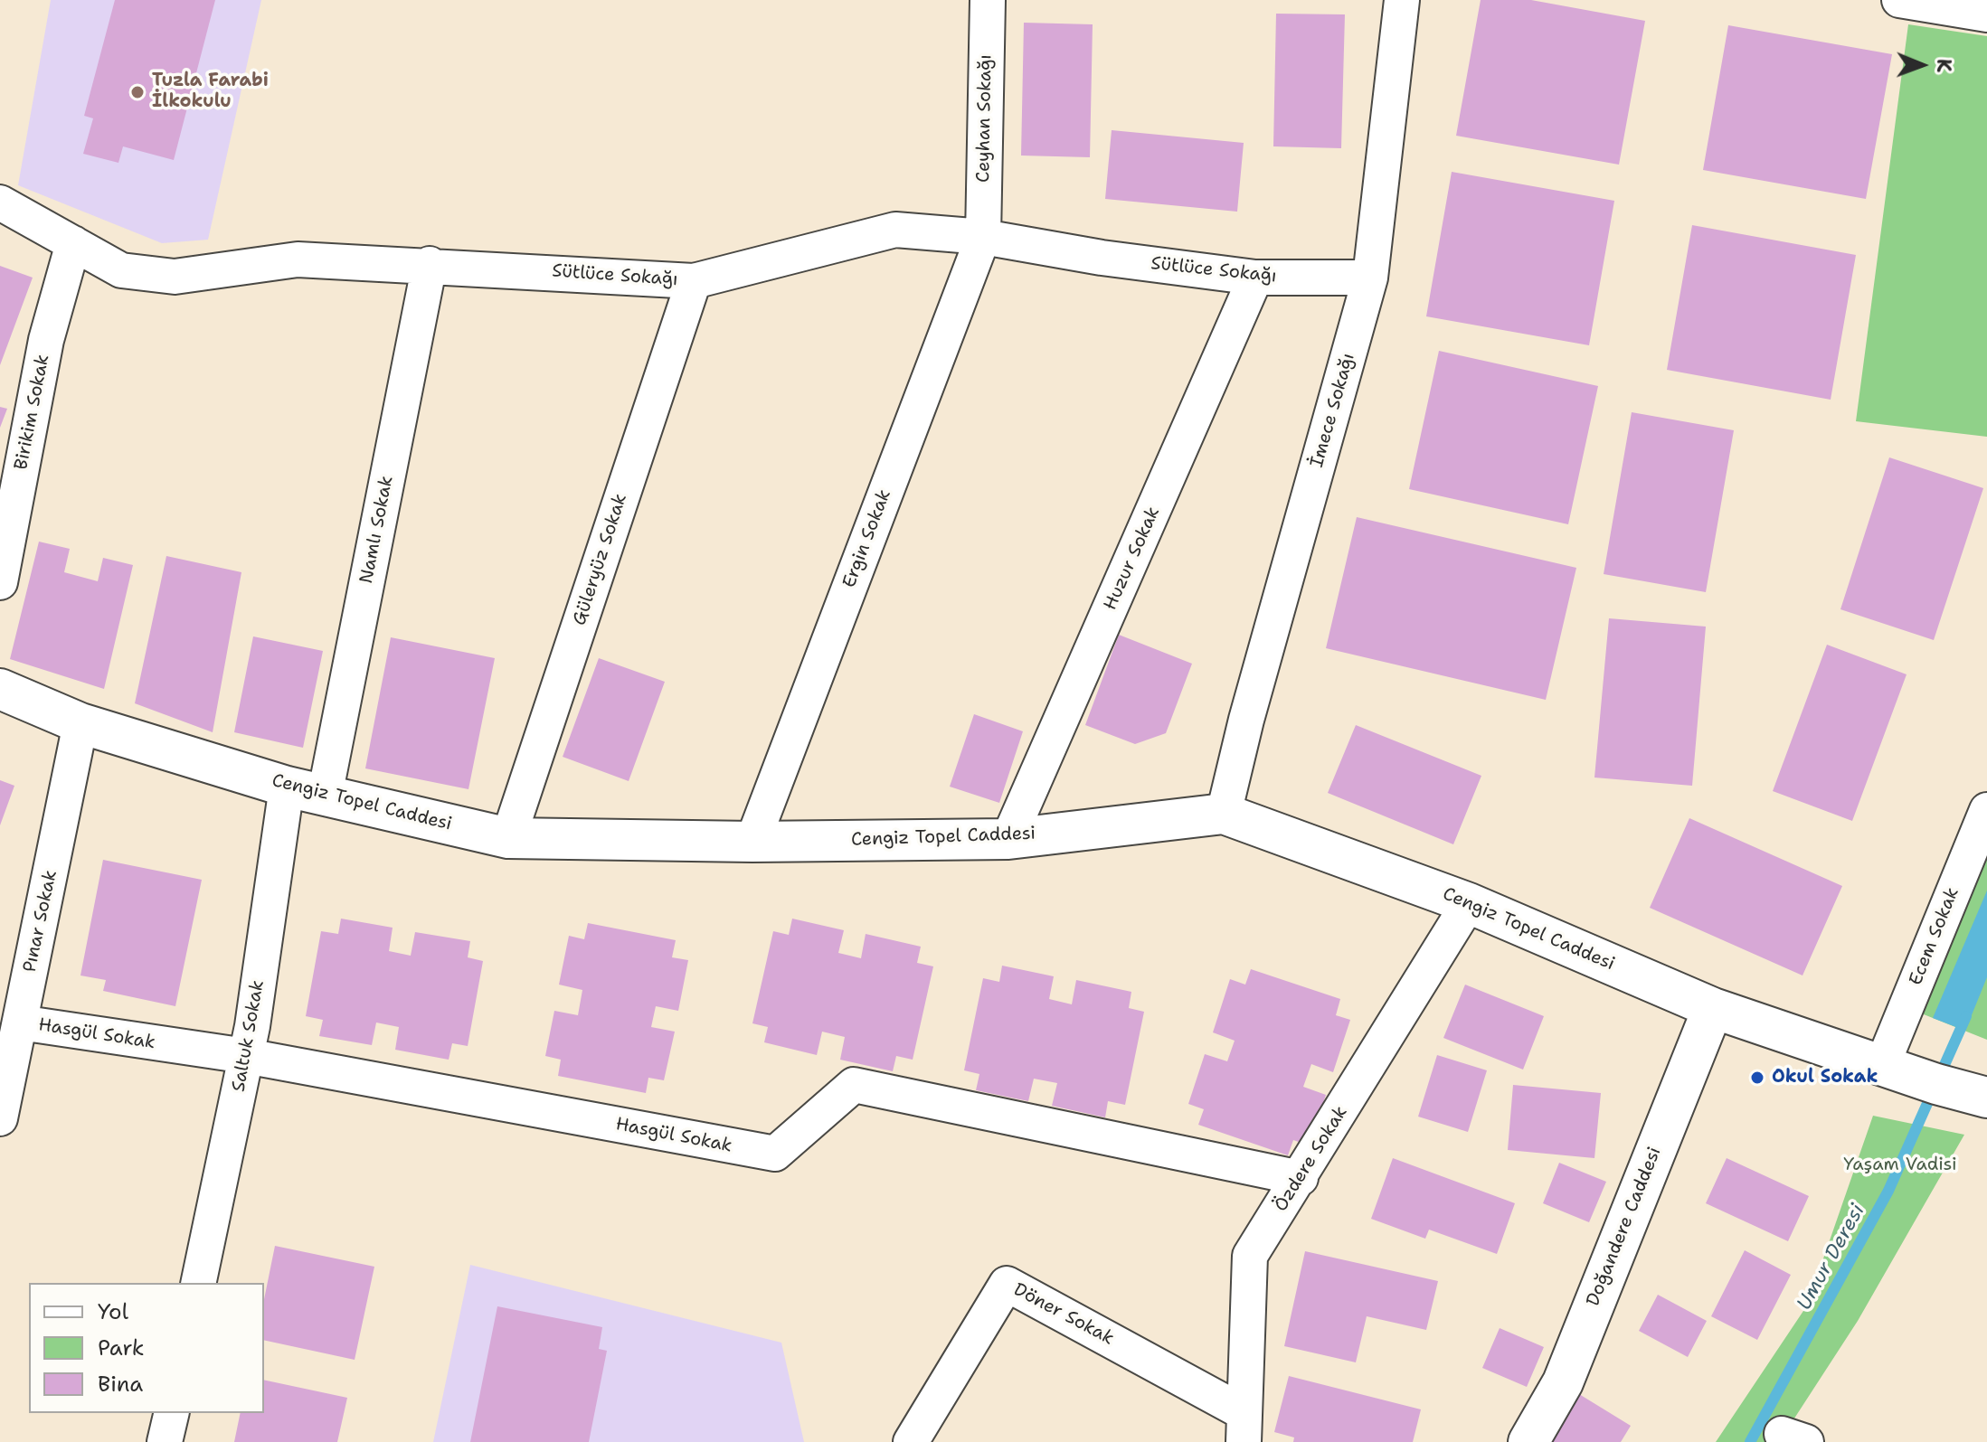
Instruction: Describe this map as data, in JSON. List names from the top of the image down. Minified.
{"streets":{"street":["Ceyhan Sokağı","Sütlüce Sokağı","İmece Sokağı","Birikim Sokak","Namlı Sokak","Ergin Sokak","Huzur Sokak","Güleryüz Sokak","Cengiz Topel Caddesi","Pınar Sokak","Ecem Sokak","Hasgül Sokak","Saltuk Sokak","Özdere Sokak","Doğandere Caddesi","Döner Sokak"]},"crossings":[["Ceyhan Sokağı","Sütlüce Sokağı"],["Ceyhan Sokağı","Ergin Sokak"],["Sütlüce Sokağı","İmece Sokağı"],["Sütlüce Sokağı","Birikim Sokak"],["Sütlüce Sokağı","Namlı Sokak"],["Sütlüce Sokağı","Ergin Sokak"],["Sütlüce Sokağı","Huzur Sokak"],["Sütlüce Sokağı","Güleryüz Sokak"],["İmece Sokağı","Cengiz Topel Caddesi"],["Namlı Sokak","Cengiz Topel Caddesi"],["Ergin Sokak","Cengiz Topel Caddesi"],["Huzur Sokak","Cengiz Topel Caddesi"],["Güleryüz Sokak","Cengiz Topel Caddesi"],["Cengiz Topel Caddesi","Pınar Sokak"],["Cengiz Topel Caddesi","Ecem Sokak"],["Cengiz Topel Caddesi","Saltuk Sokak"],["Cengiz Topel Caddesi","Özdere Sokak"],["Cengiz Topel Caddesi","Doğandere Caddesi"],["Pınar Sokak","Hasgül Sokak"],["Hasgül Sokak","Saltuk Sokak"],["Hasgül Sokak","Özdere Sokak"],["Özdere Sokak","Döner Sokak"]],"water":["Umur Deresi"],"parks":["Yaşam Vadisi"],"places":["Tuzla Farabi İlkokulu","Okul Sokak"],"legend":["Yol","Park","Bina"],"north":"right"}
